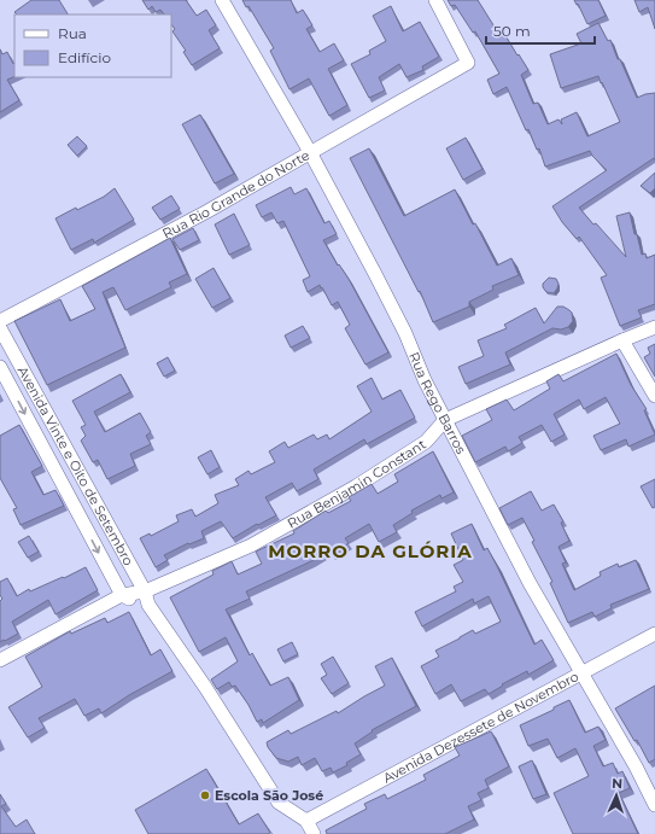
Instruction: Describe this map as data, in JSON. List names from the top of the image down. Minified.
{"streets":{"street":["Rua Rio Grande do Norte","Rua Rego Barros","Avenida Vinte e Oito de Setembro","Rua Benjamin Constant","Avenida Dezessete de Novembro"]},"crossings":[["Rua Rio Grande do Norte","Rua Rego Barros"],["Rua Rego Barros","Rua Benjamin Constant"],["Rua Rego Barros","Avenida Dezessete de Novembro"],["Avenida Vinte e Oito de Setembro","Rua Benjamin Constant"],["Avenida Vinte e Oito de Setembro","Avenida Dezessete de Novembro"]],"districts":["MORRO DA GLÓRIA"],"places":["Escola São José"],"legend":["Rua","Edifício"],"scale_bar":"50 m","north":"top"}
